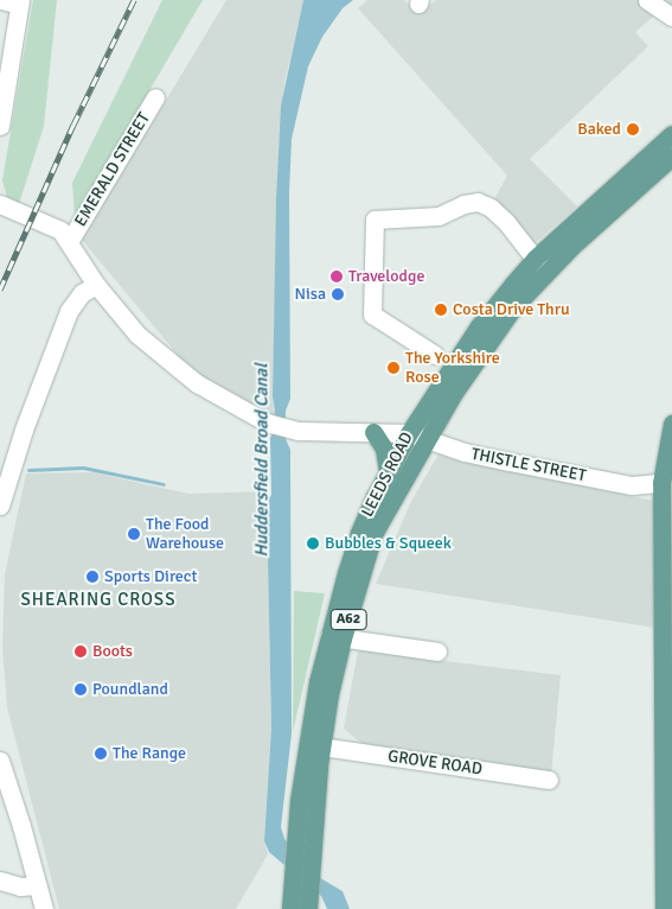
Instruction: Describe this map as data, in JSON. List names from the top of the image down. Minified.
{"streets":{"main road":["LEEDS ROAD","A62"],"street":["EMERALD STREET","THISTLE STREET","GROVE ROAD"]},"crossings":[["EMERALD STREET","THISTLE STREET"],["THISTLE STREET","LEEDS ROAD"],["LEEDS ROAD","GROVE ROAD"]],"districts":["SHEARING CROSS"],"water":["Huddersfield Broad Canal"],"places":["Baked","Travelodge","Nisa","Costa Drive Thru","The Yorkshire Rose","The Food Warehouse","Bubbles & Squeek","Sports Direct","Boots","Poundland","The Range"]}
